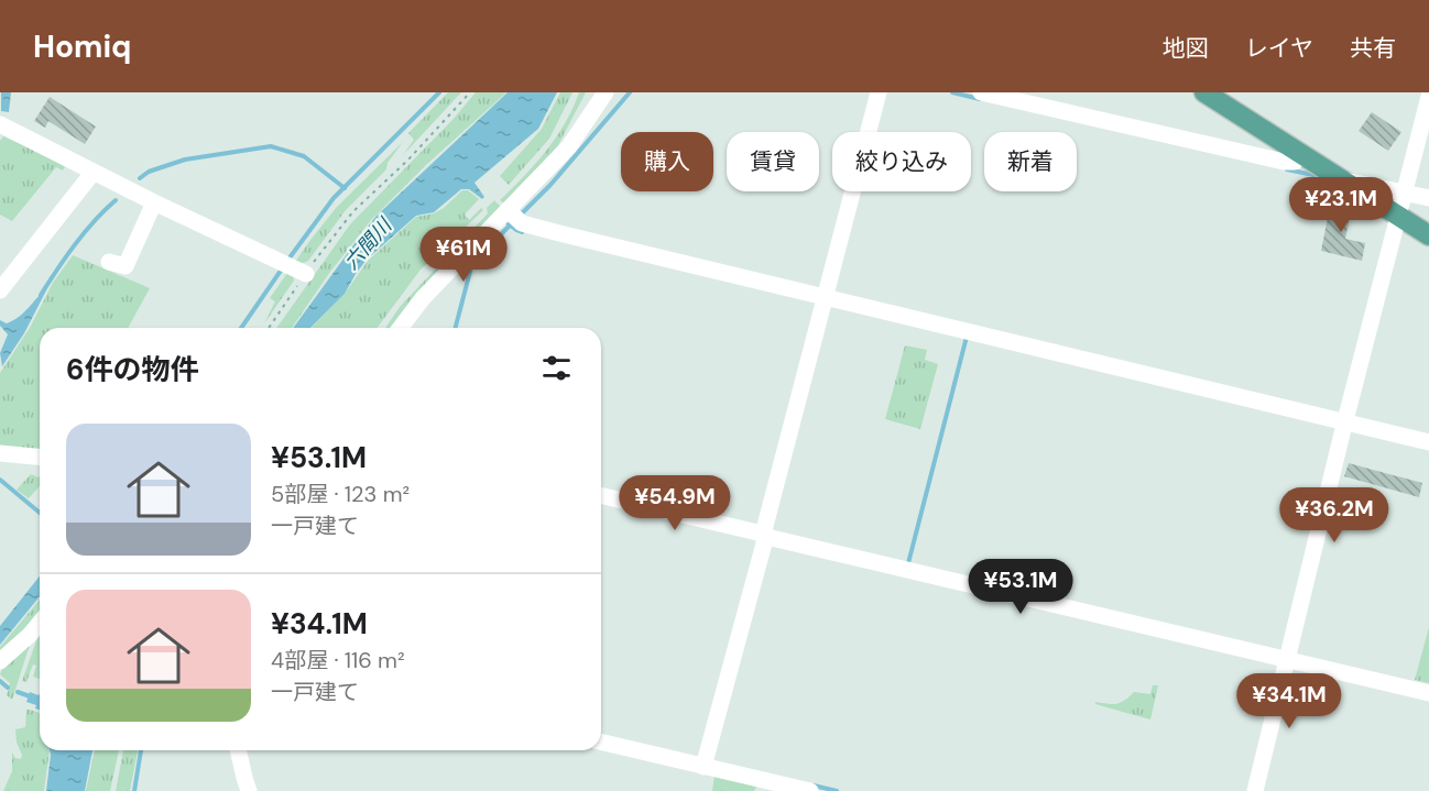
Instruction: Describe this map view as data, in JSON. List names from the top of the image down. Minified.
{"water":["六間川"],"page":{"header":"Homiq","nav":["地図","レイヤ","共有"],"chip":["購入","賃貸","絞り込み","新着"],"price":["¥23.1M","¥61M","¥54.9M","¥36.2M","¥53.1M","¥34.1M"],"heading":"6件の物件","list":[{"name":"¥53.1M","note":"5部屋 · 123 m² · 一戸建て"},{"name":"¥34.1M","note":"4部屋 · 116 m² · 一戸建て"}]}}
